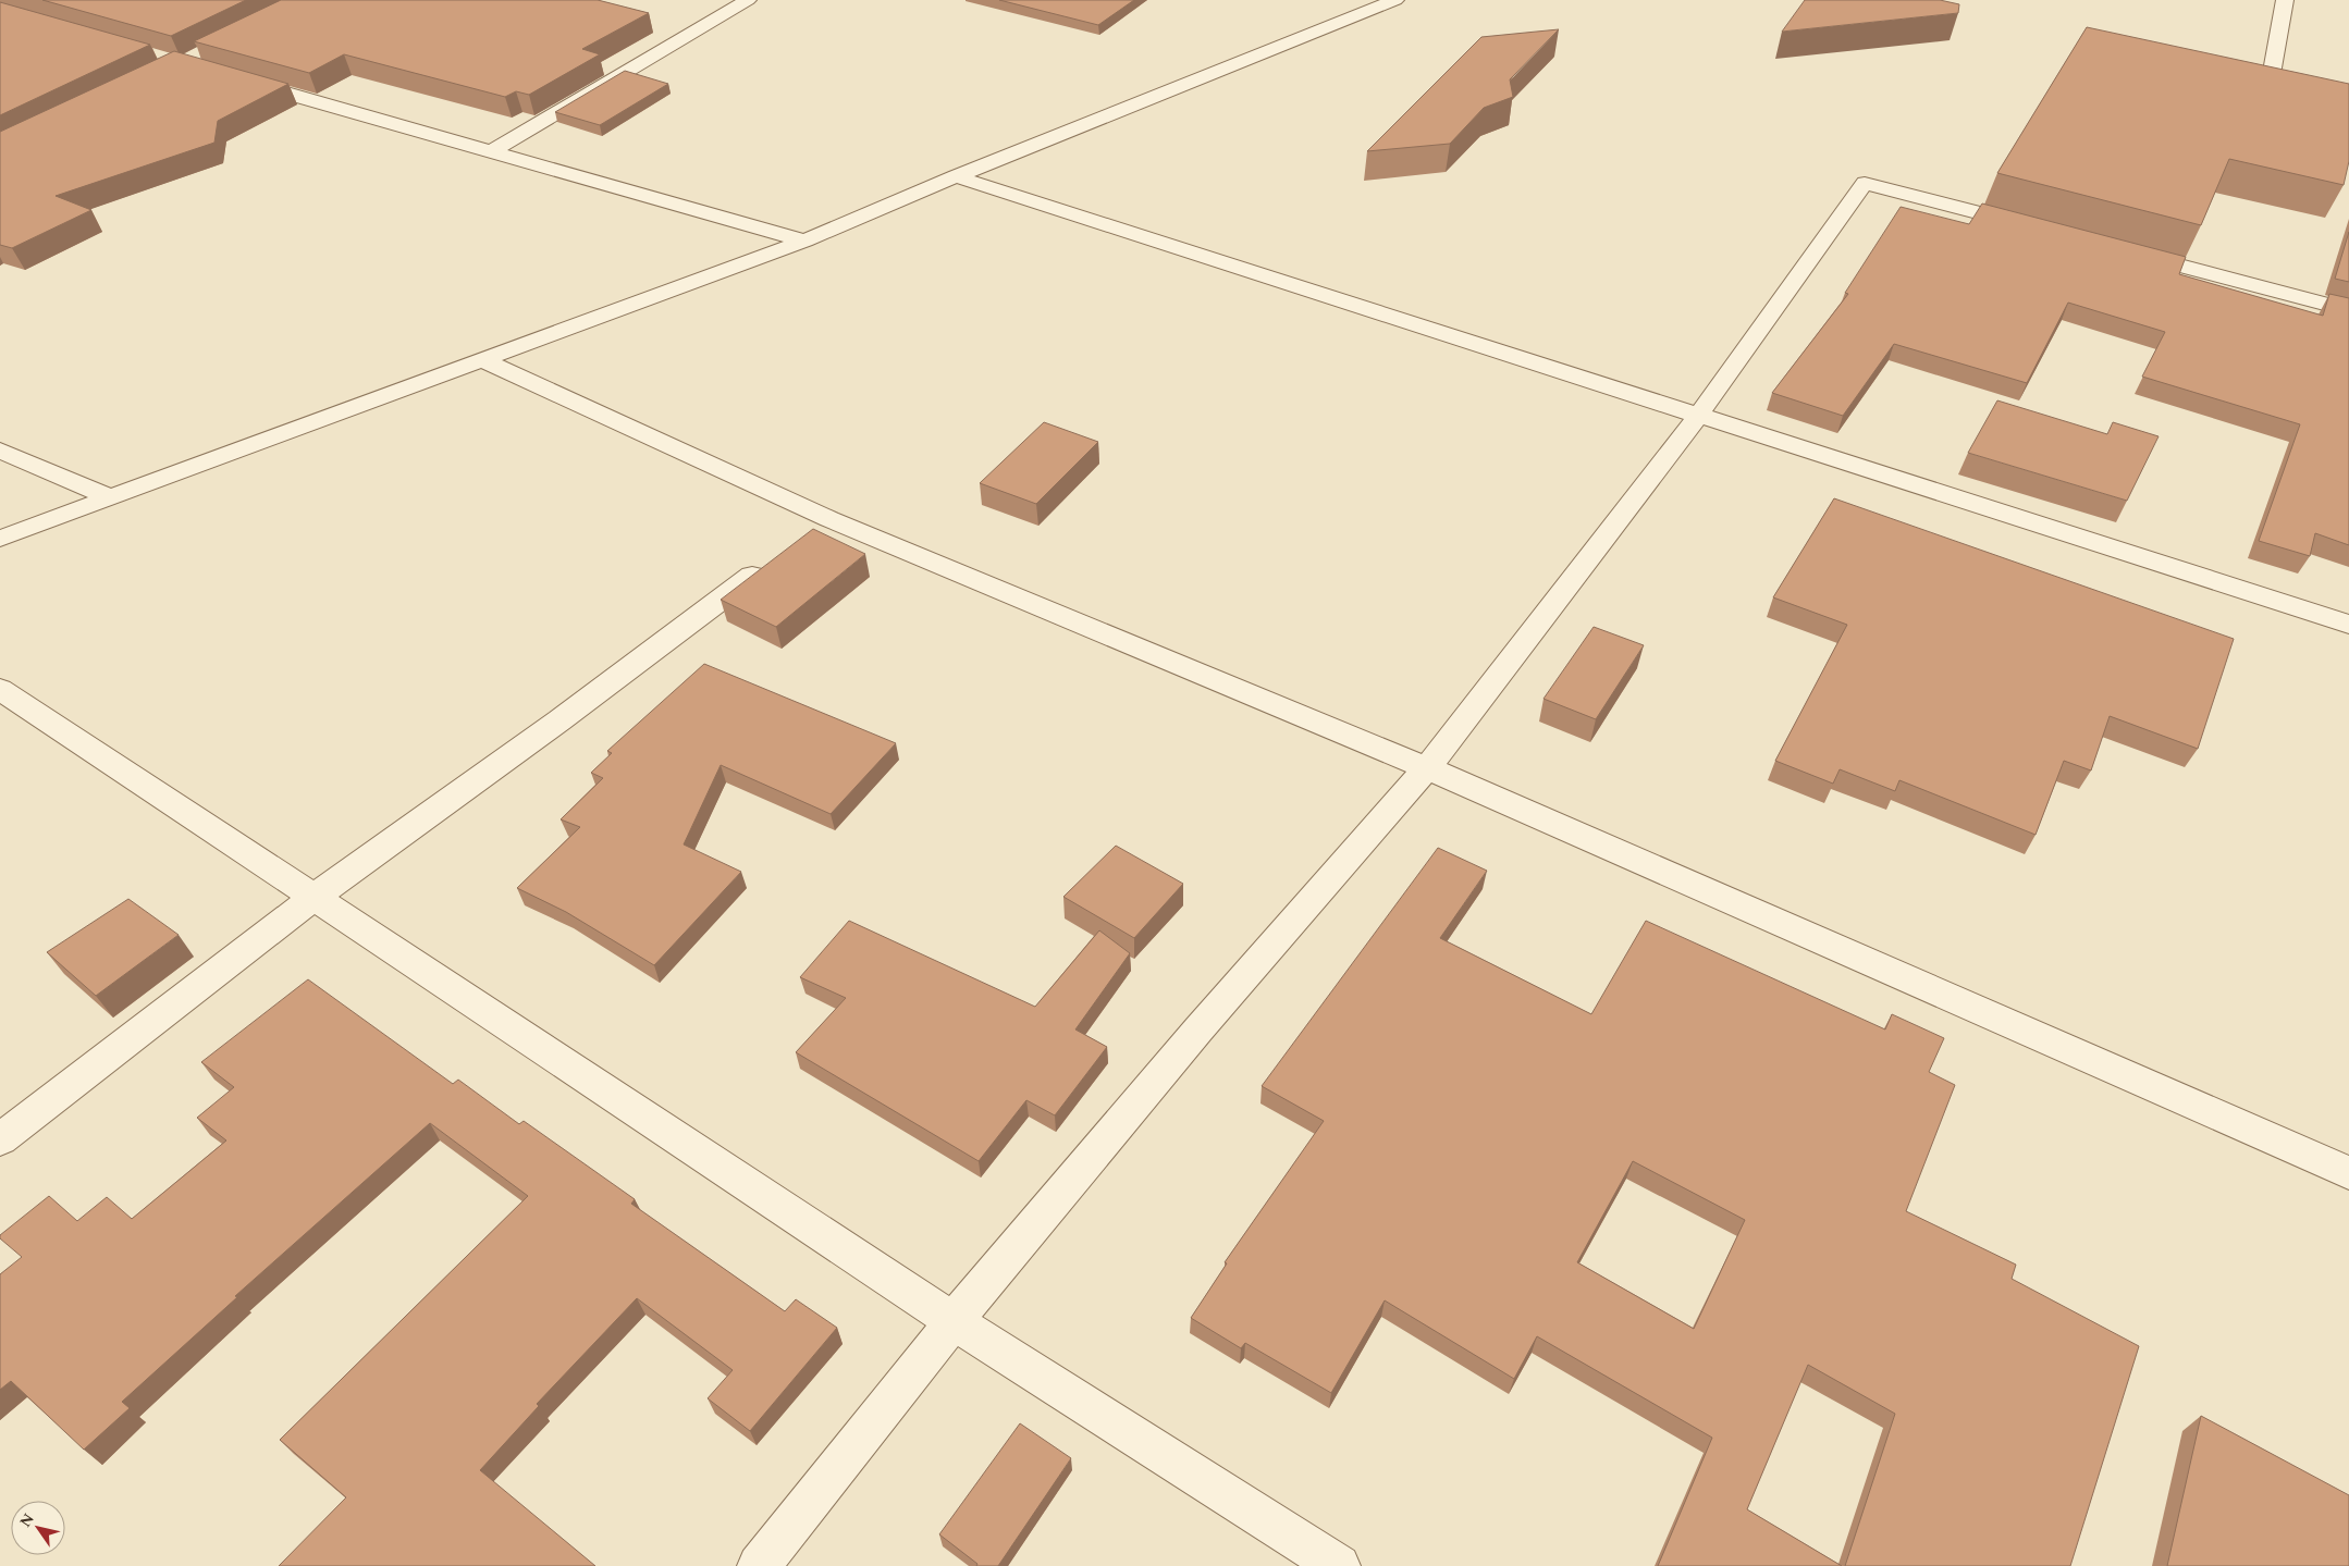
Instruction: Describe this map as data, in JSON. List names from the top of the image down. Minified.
{"north":"top left"}
